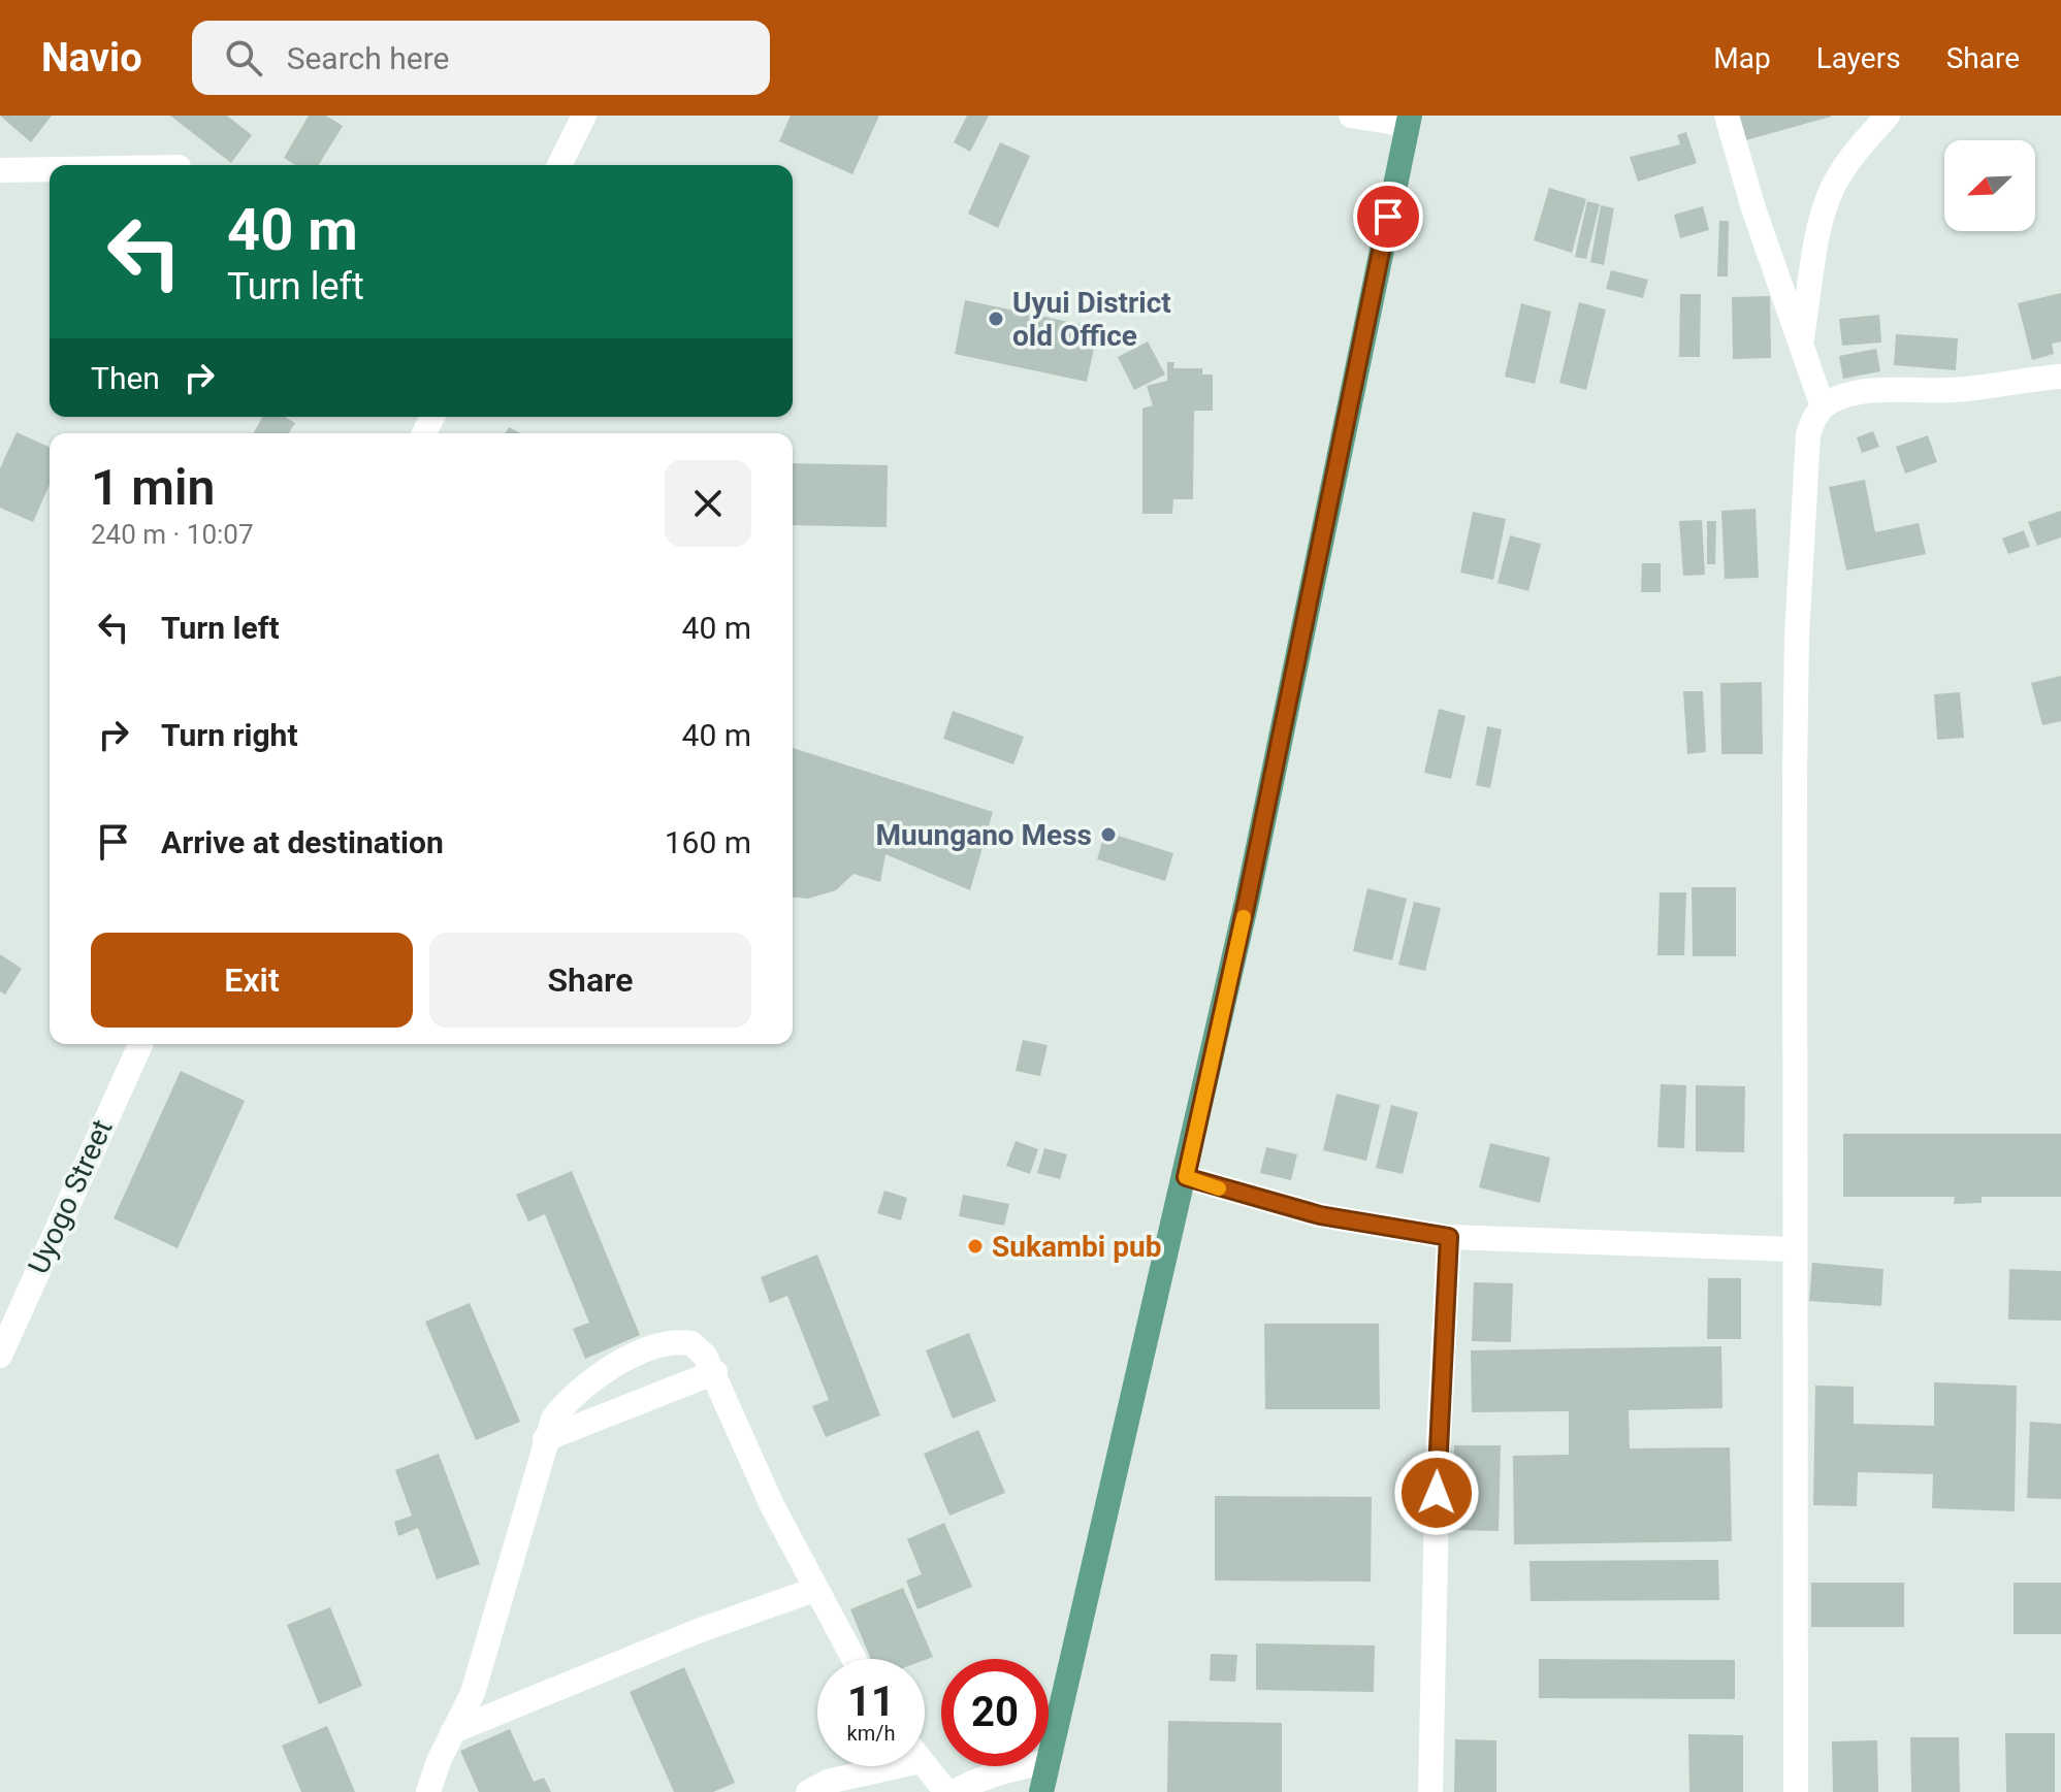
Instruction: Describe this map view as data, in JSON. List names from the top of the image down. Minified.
{"streets":{"street":["Uyogo Street"]},"places":["Uyui District old Office","Muungano Mess","Sukambi pub"],"north":"bottom left","page":{"header":"Navio","search":"Search here","nav":["Map","Layers","Share"],"turn":["40 m","Turn left"],"then":"Then","heading":["1 min","240 m · 10:07"],"list":[{"name":"Turn left","value":"40 m"},{"name":"Turn right","value":"40 m"},{"name":"Arrive at destination","value":"160 m"}],"buttons":["Exit","Share"],"speed":"11 km/h","limit":"20"}}
